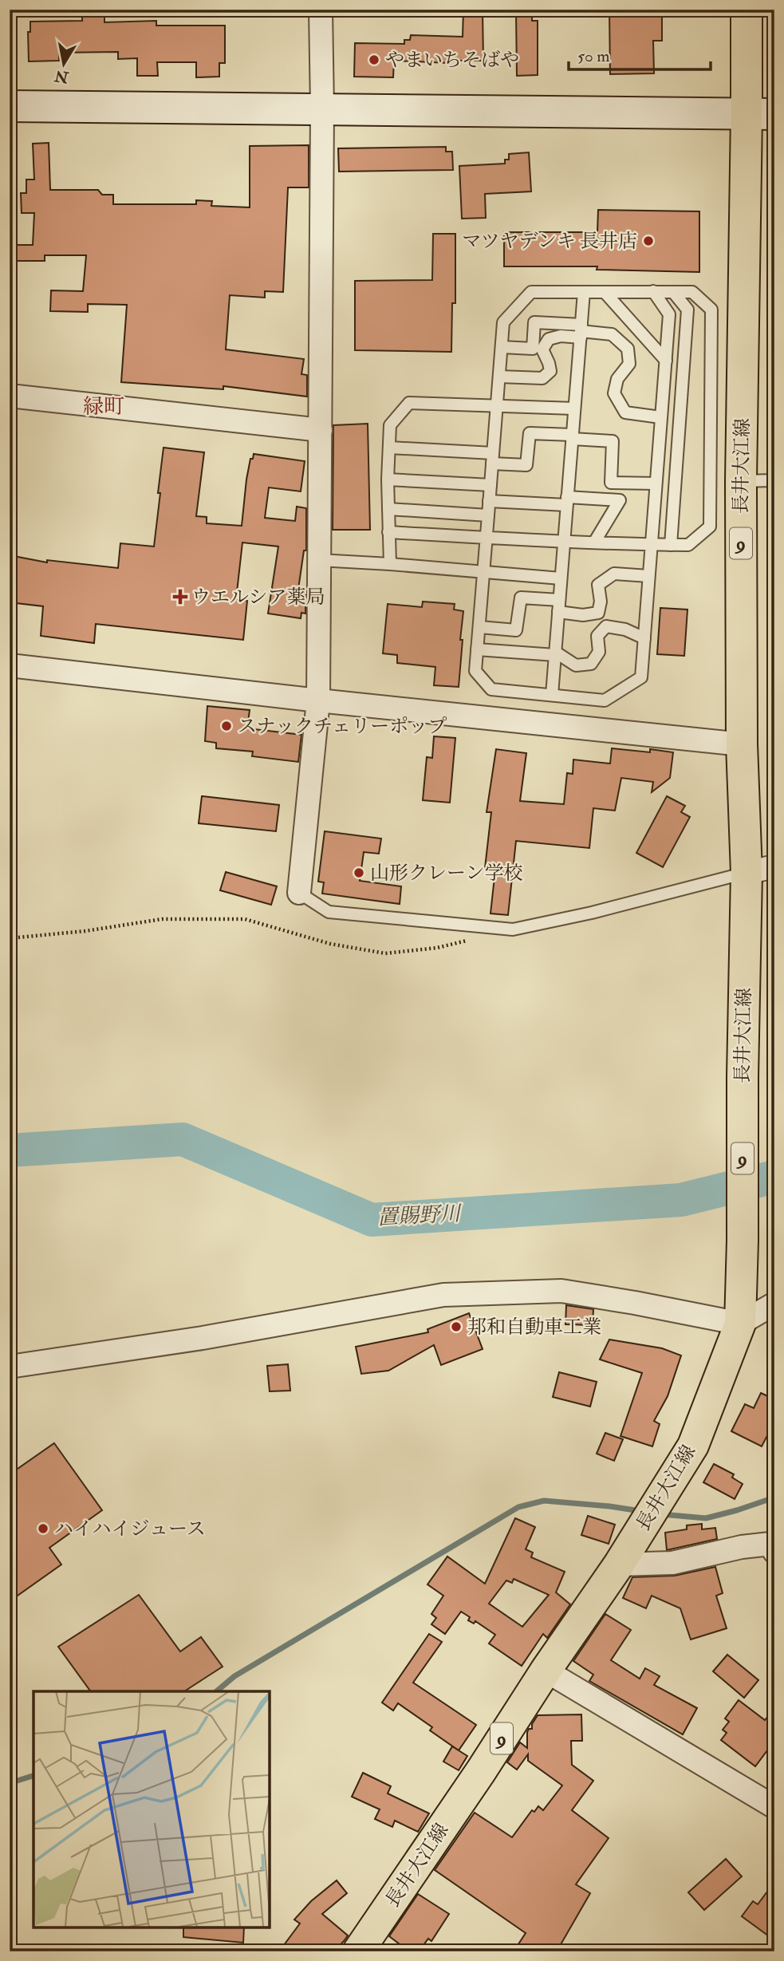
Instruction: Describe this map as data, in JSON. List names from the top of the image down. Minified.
{"streets":{"main road":["長井大江線","9"]},"districts":["緑町"],"water":["置賜野川"],"places":{"other":["やまいちそばや","マツヤデンキ 長井店","スナックチェリーポップ","山形クレーン学校","邦和自動車工業","ハイハイジュース"],"health":["ウエルシア薬局"]},"scale_bar":"50 m","north":"bottom"}
